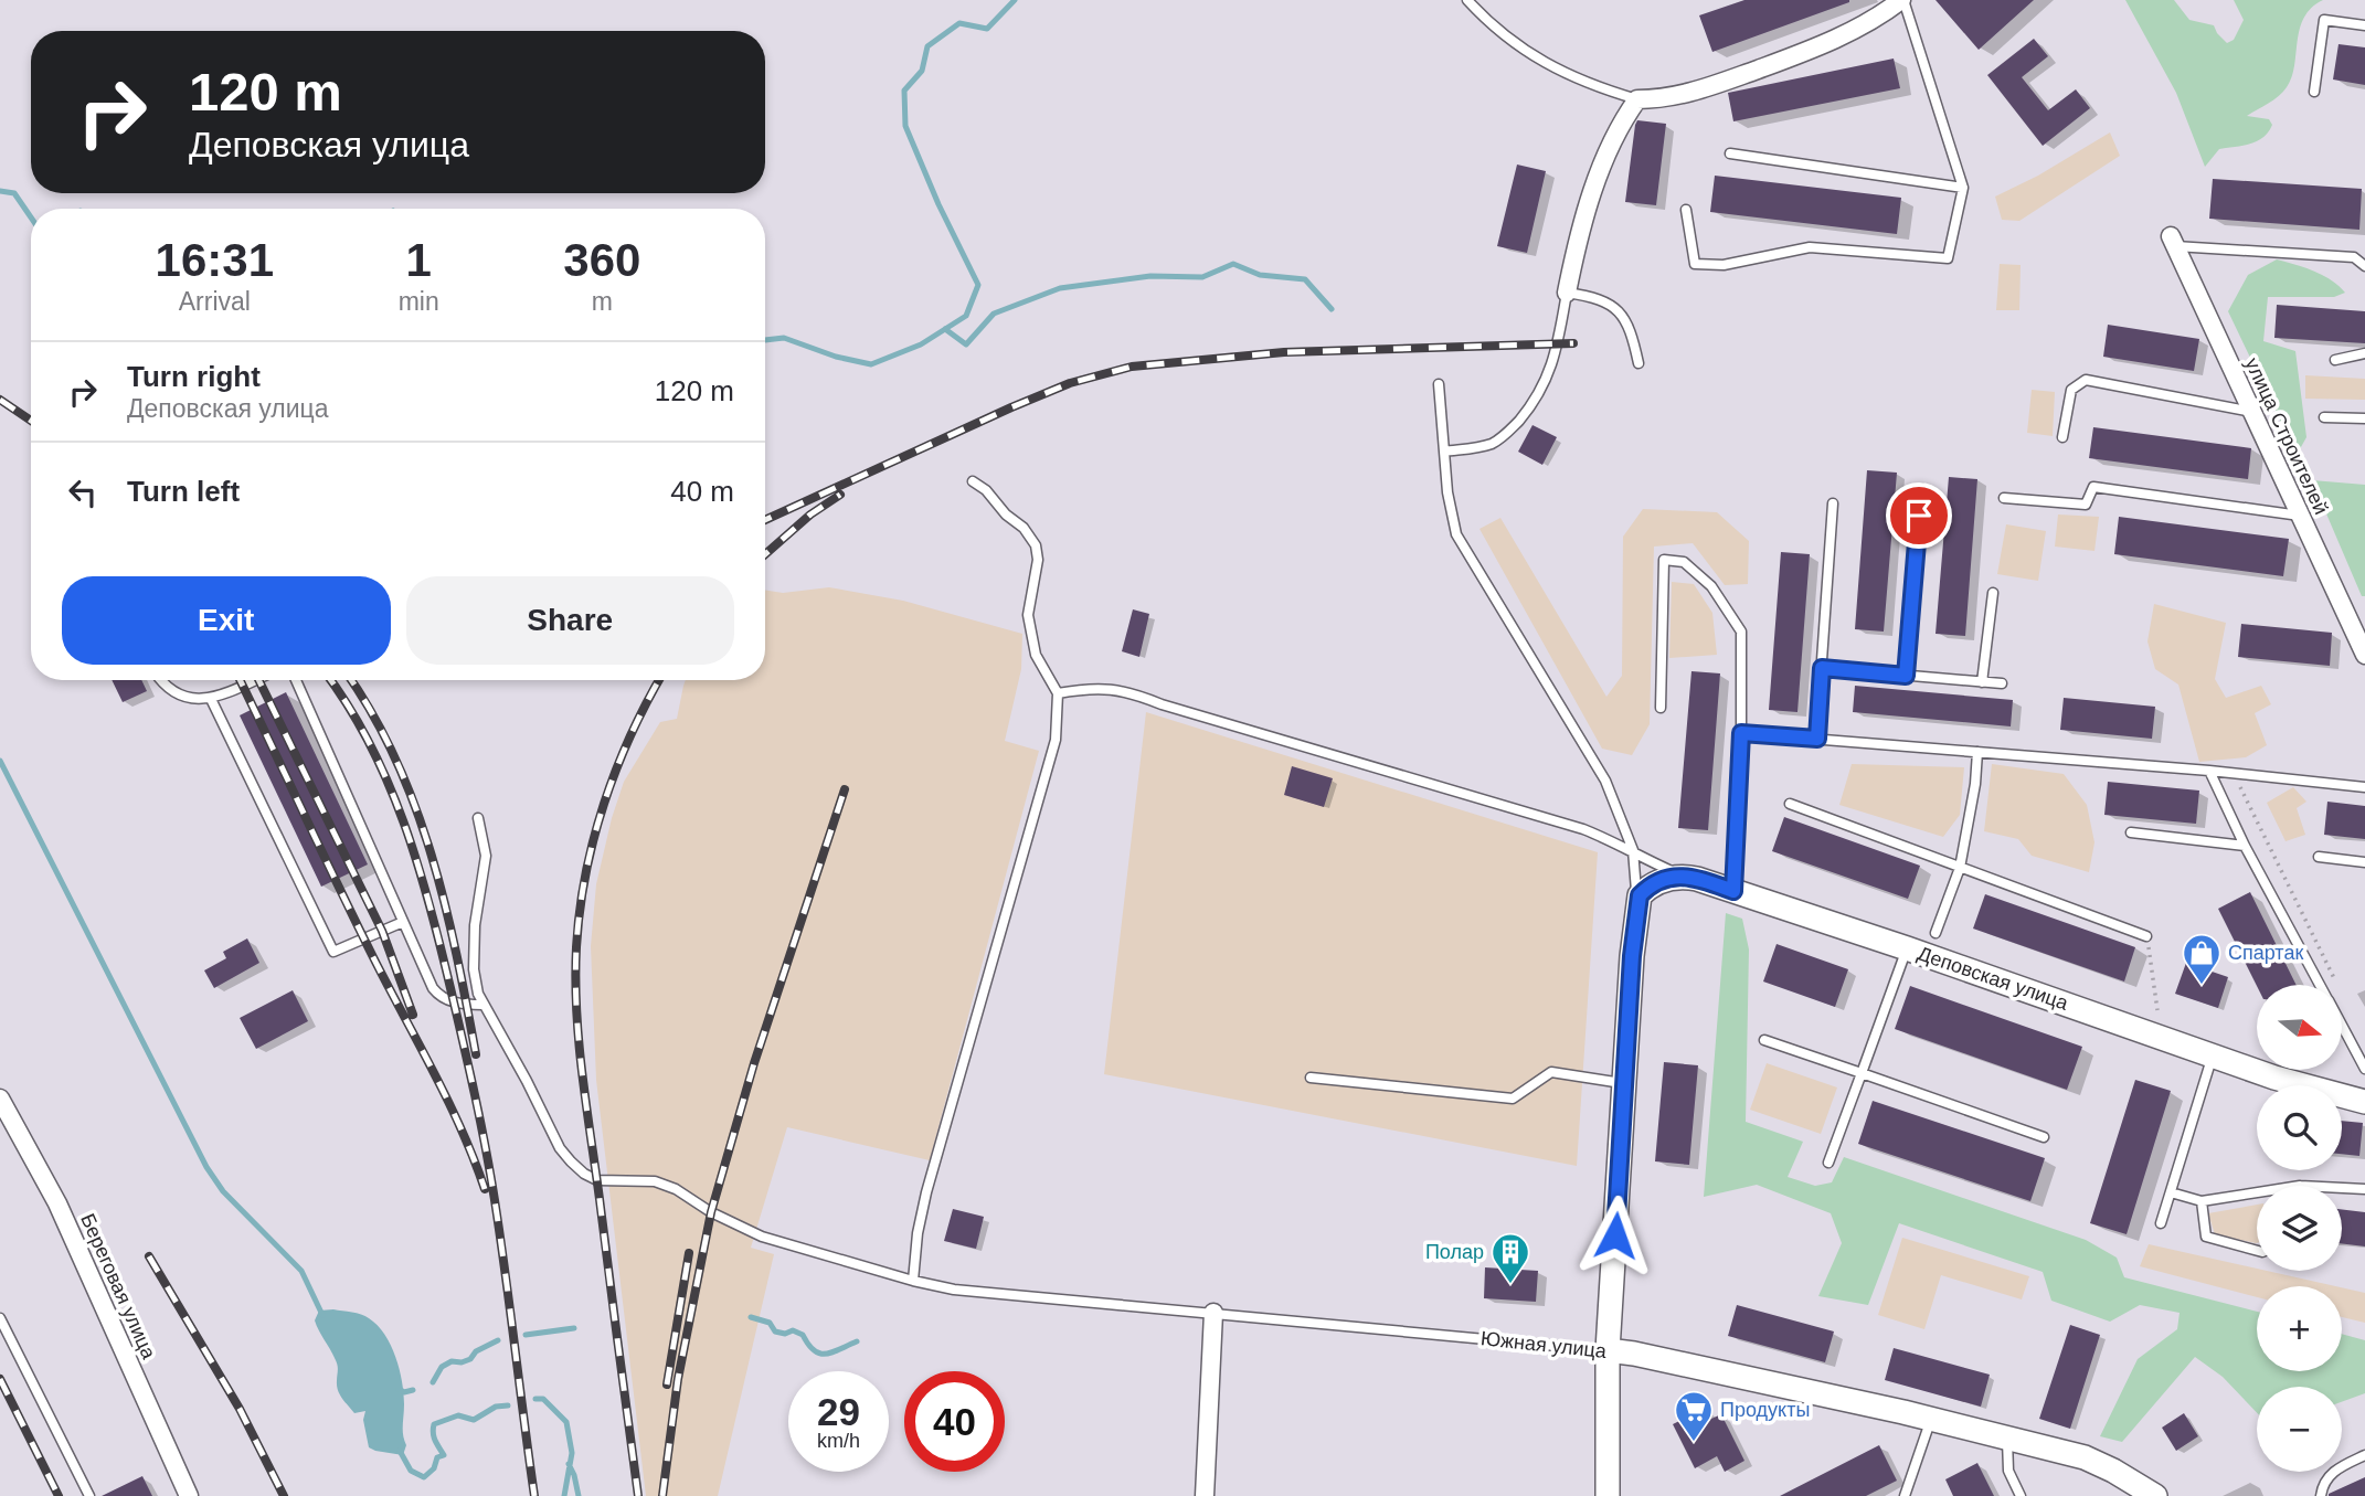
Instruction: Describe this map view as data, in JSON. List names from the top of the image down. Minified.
{"streets":{"street":["улица Строителей","Деповская улица","Береговая улица","Южная улица"]},"places":{"shop":["Спартак"],"building":["Полар"],"supermarket":["Продукты"]},"north":"right","page":{"turn":["120 m","Деповская улица"],"eta":["16:31","Arrival","1","min","360","m"],"list":[{"name":"Turn right","note":"Деповская улица","value":"120 m"},{"name":"Turn left","value":"40 m"}],"buttons":["Exit","Share"],"map_buttons":["+","−"],"speed":"29 km/h","limit":"40"}}
